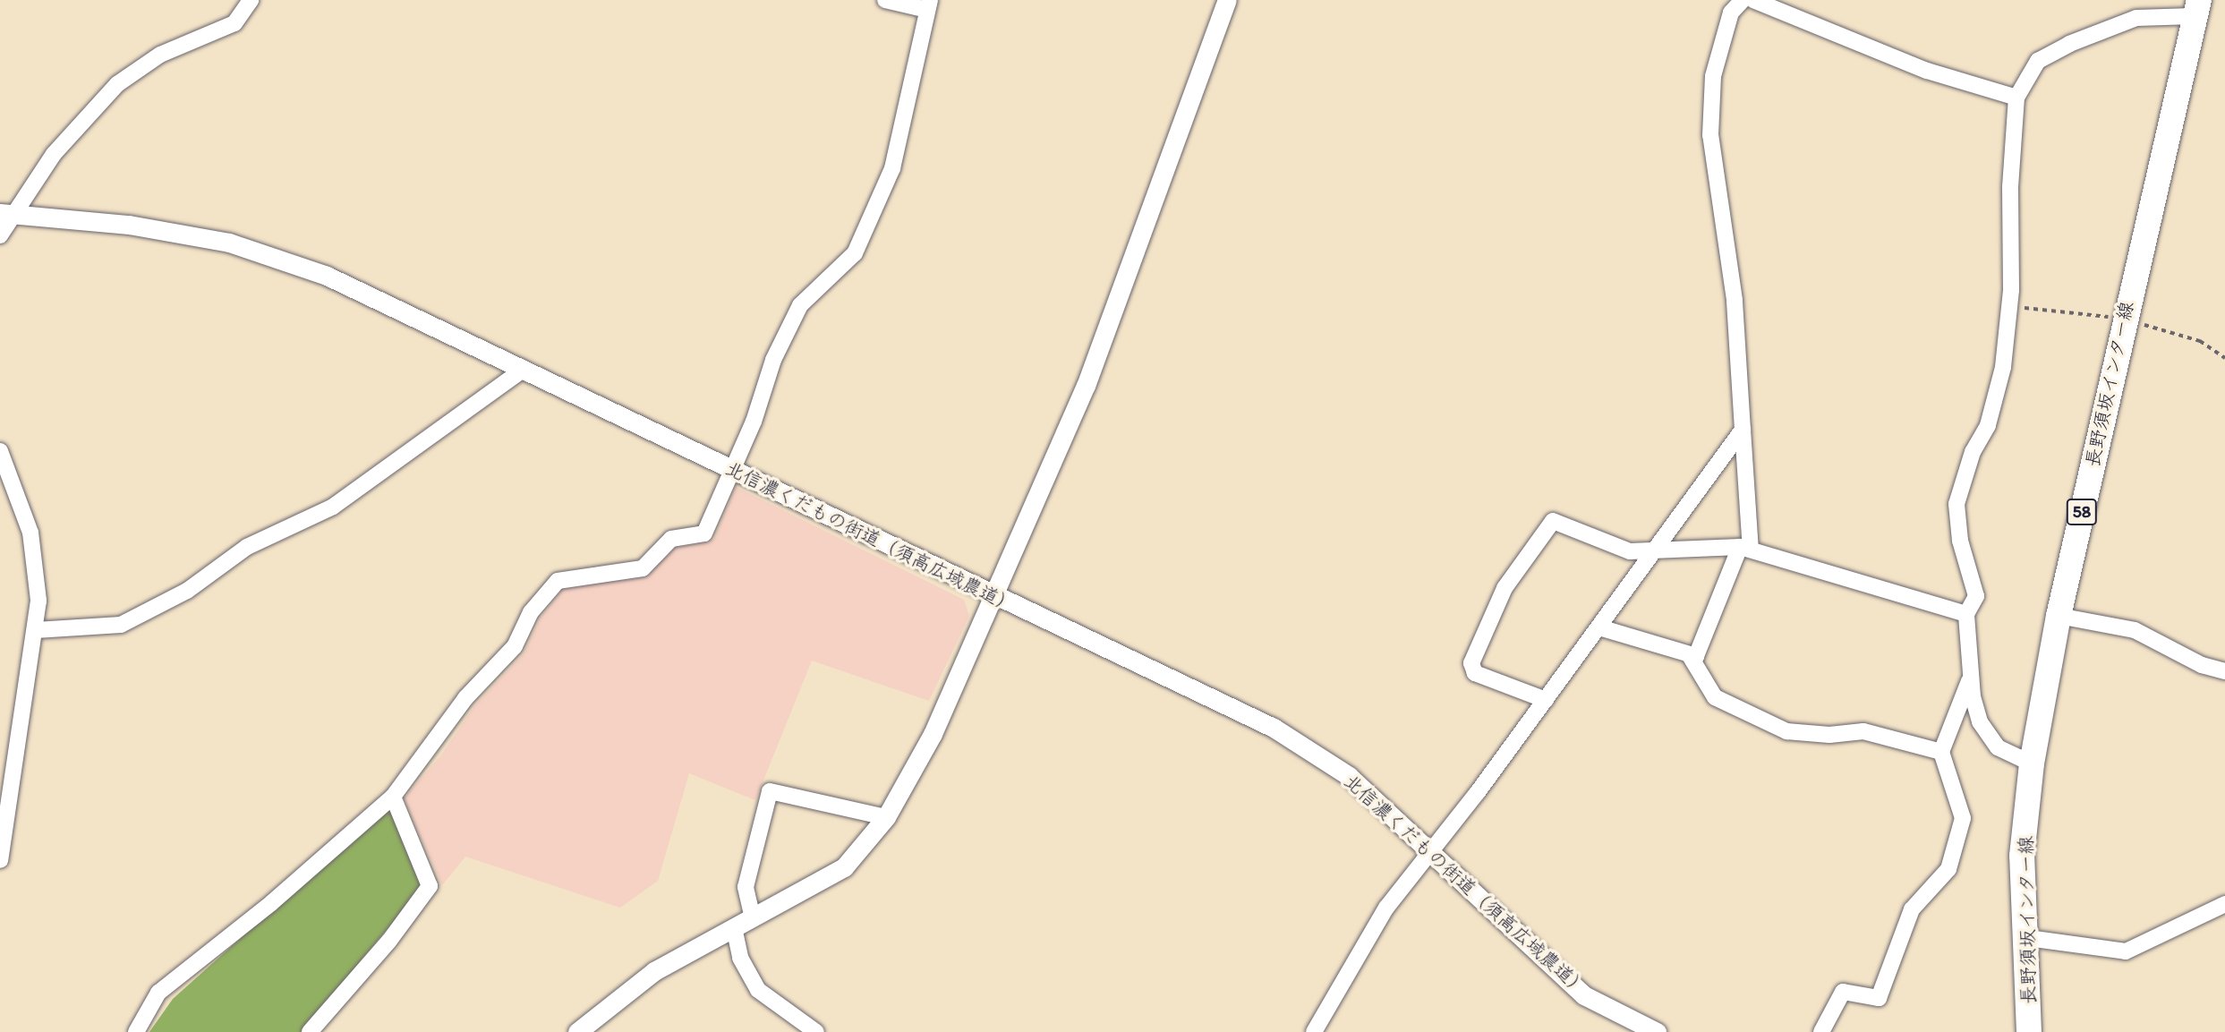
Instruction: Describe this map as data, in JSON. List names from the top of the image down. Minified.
{"streets":{"main road":["長野須坂インター線","58"],"street":["北信濃くだもの街道（須高広域農道）"]}}
